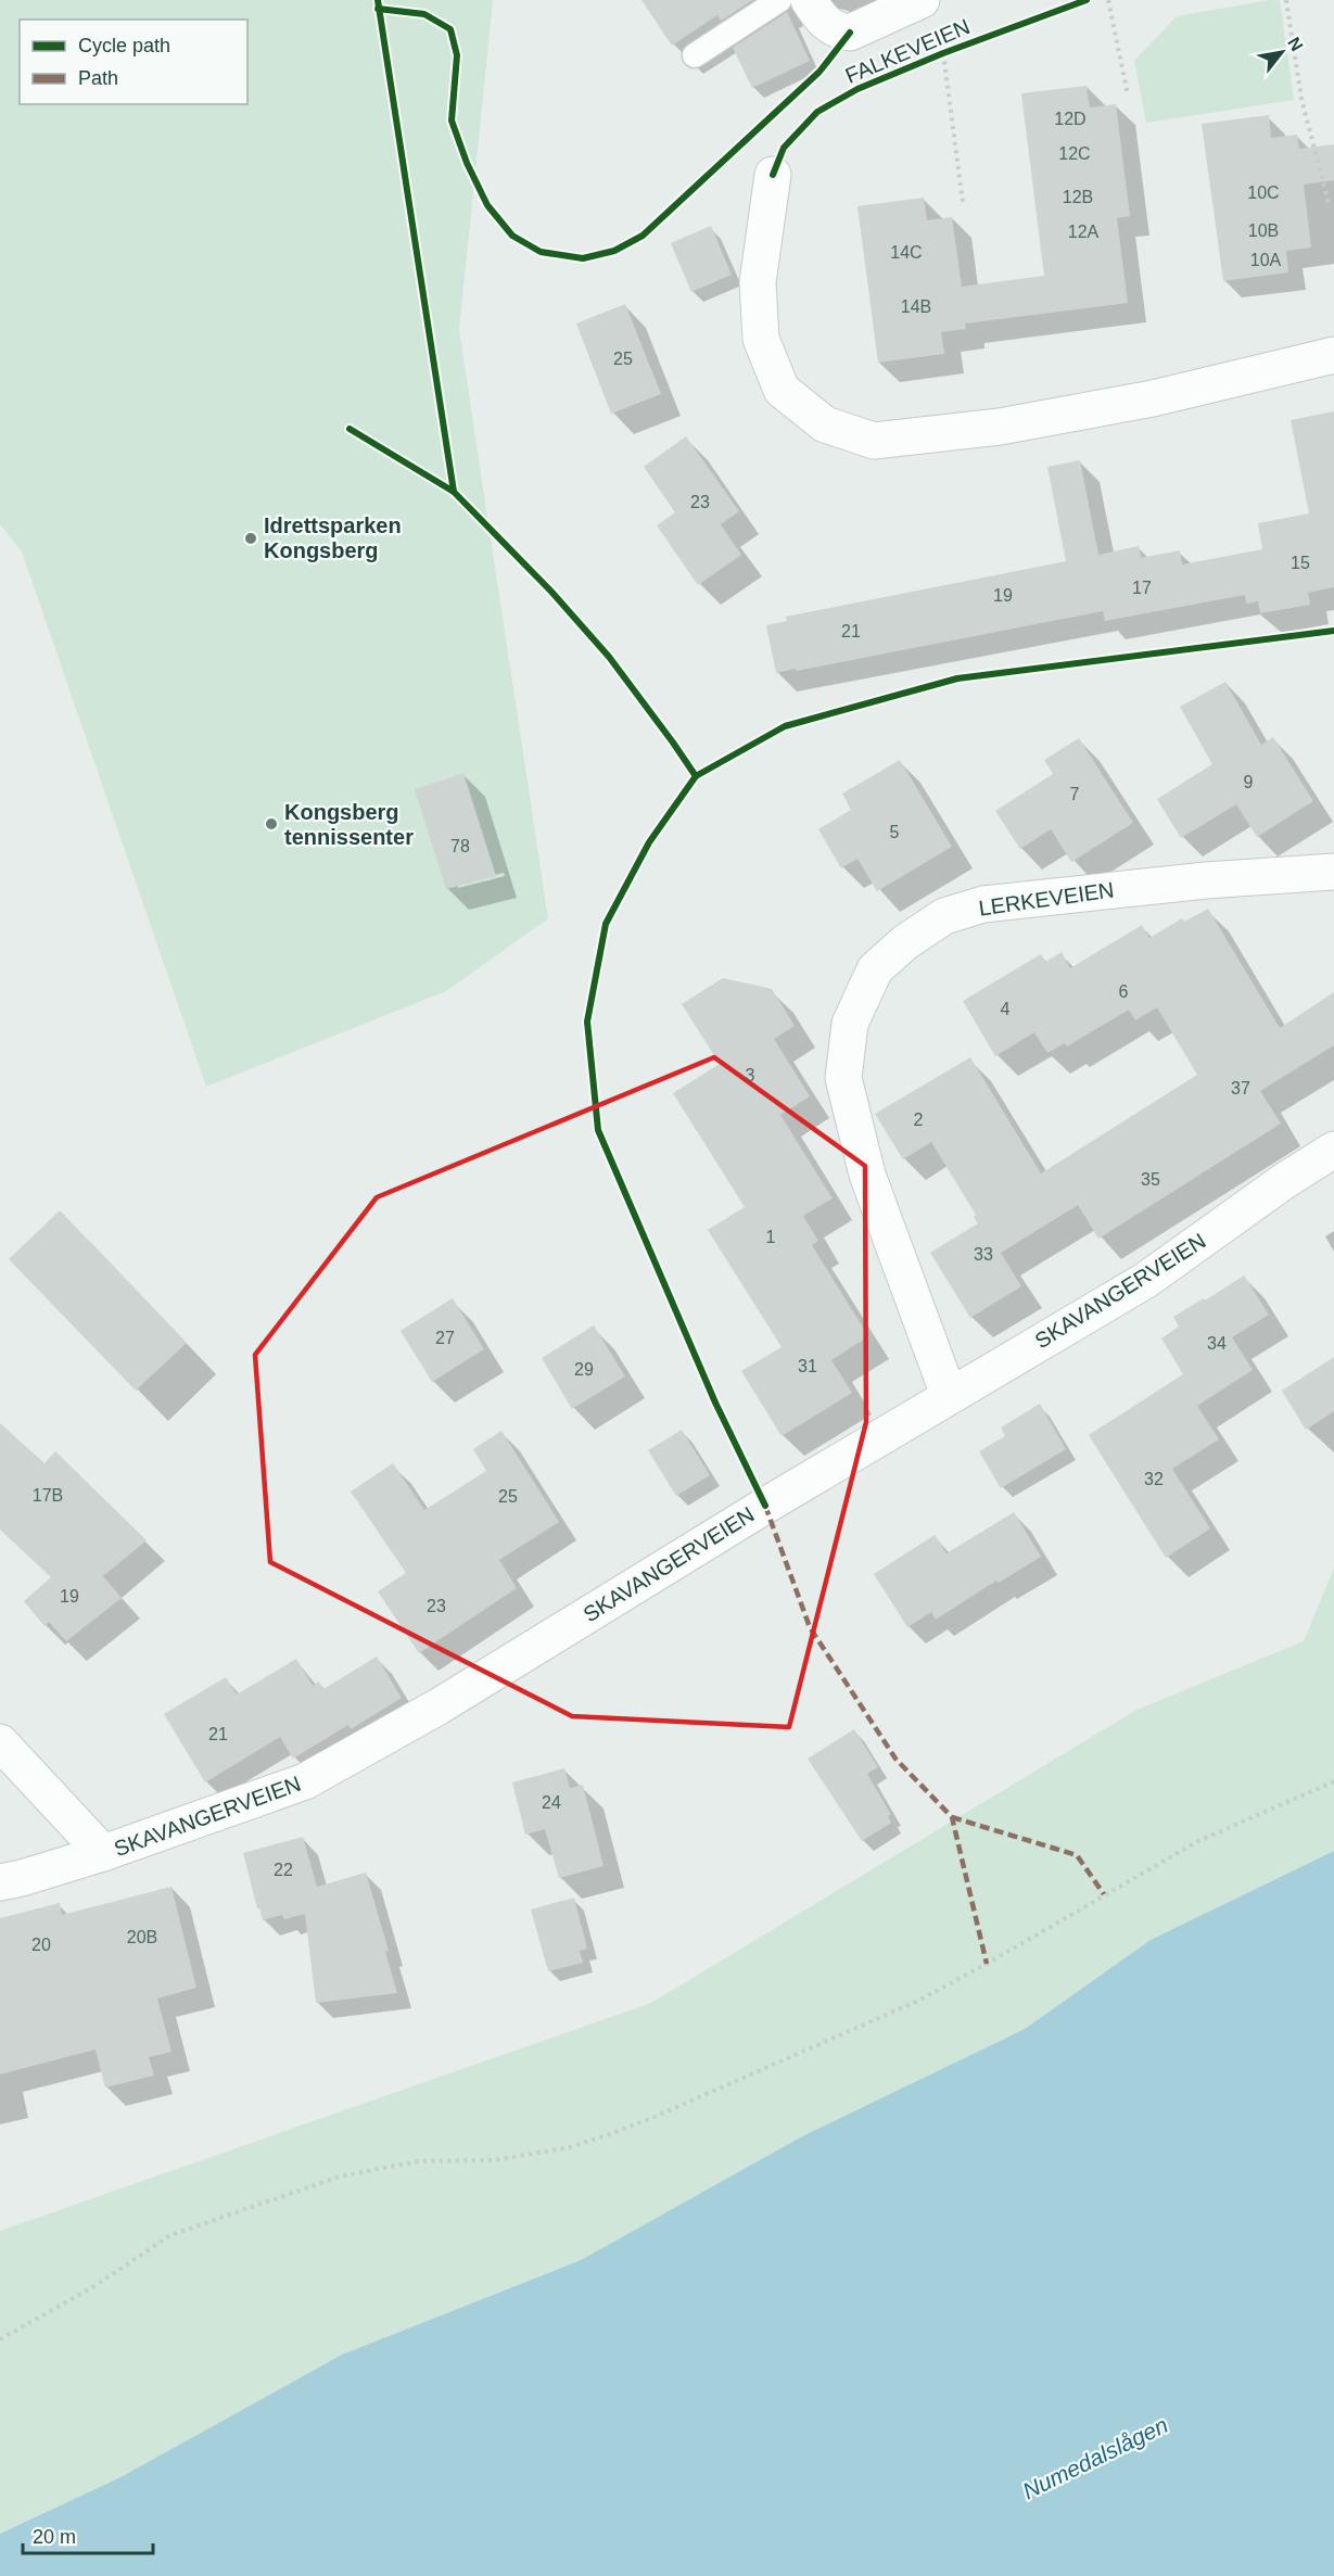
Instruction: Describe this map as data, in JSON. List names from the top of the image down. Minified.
{"streets":{"street":["LERKEVEIEN","SKAVANGERVEIEN"],"cycle path":["FALKEVEIEN"]},"crossings":[["LERKEVEIEN","SKAVANGERVEIEN"]],"water":["Numedalslågen"],"places":["Idrettsparken Kongsberg","Kongsberg tennissenter"],"house_numbers":["12D","12C","10C","12B","10B","12A","14C","10A","14B","25","23","15","17","19","21","9","7","5","78","6","4","3","37","2","35","1","33","27","34","31","29","32","17B","25","19","23","21","24","22","20B","20"],"legend":["Cycle path","Path"],"scale_bar":"20 m","north":"top right"}
